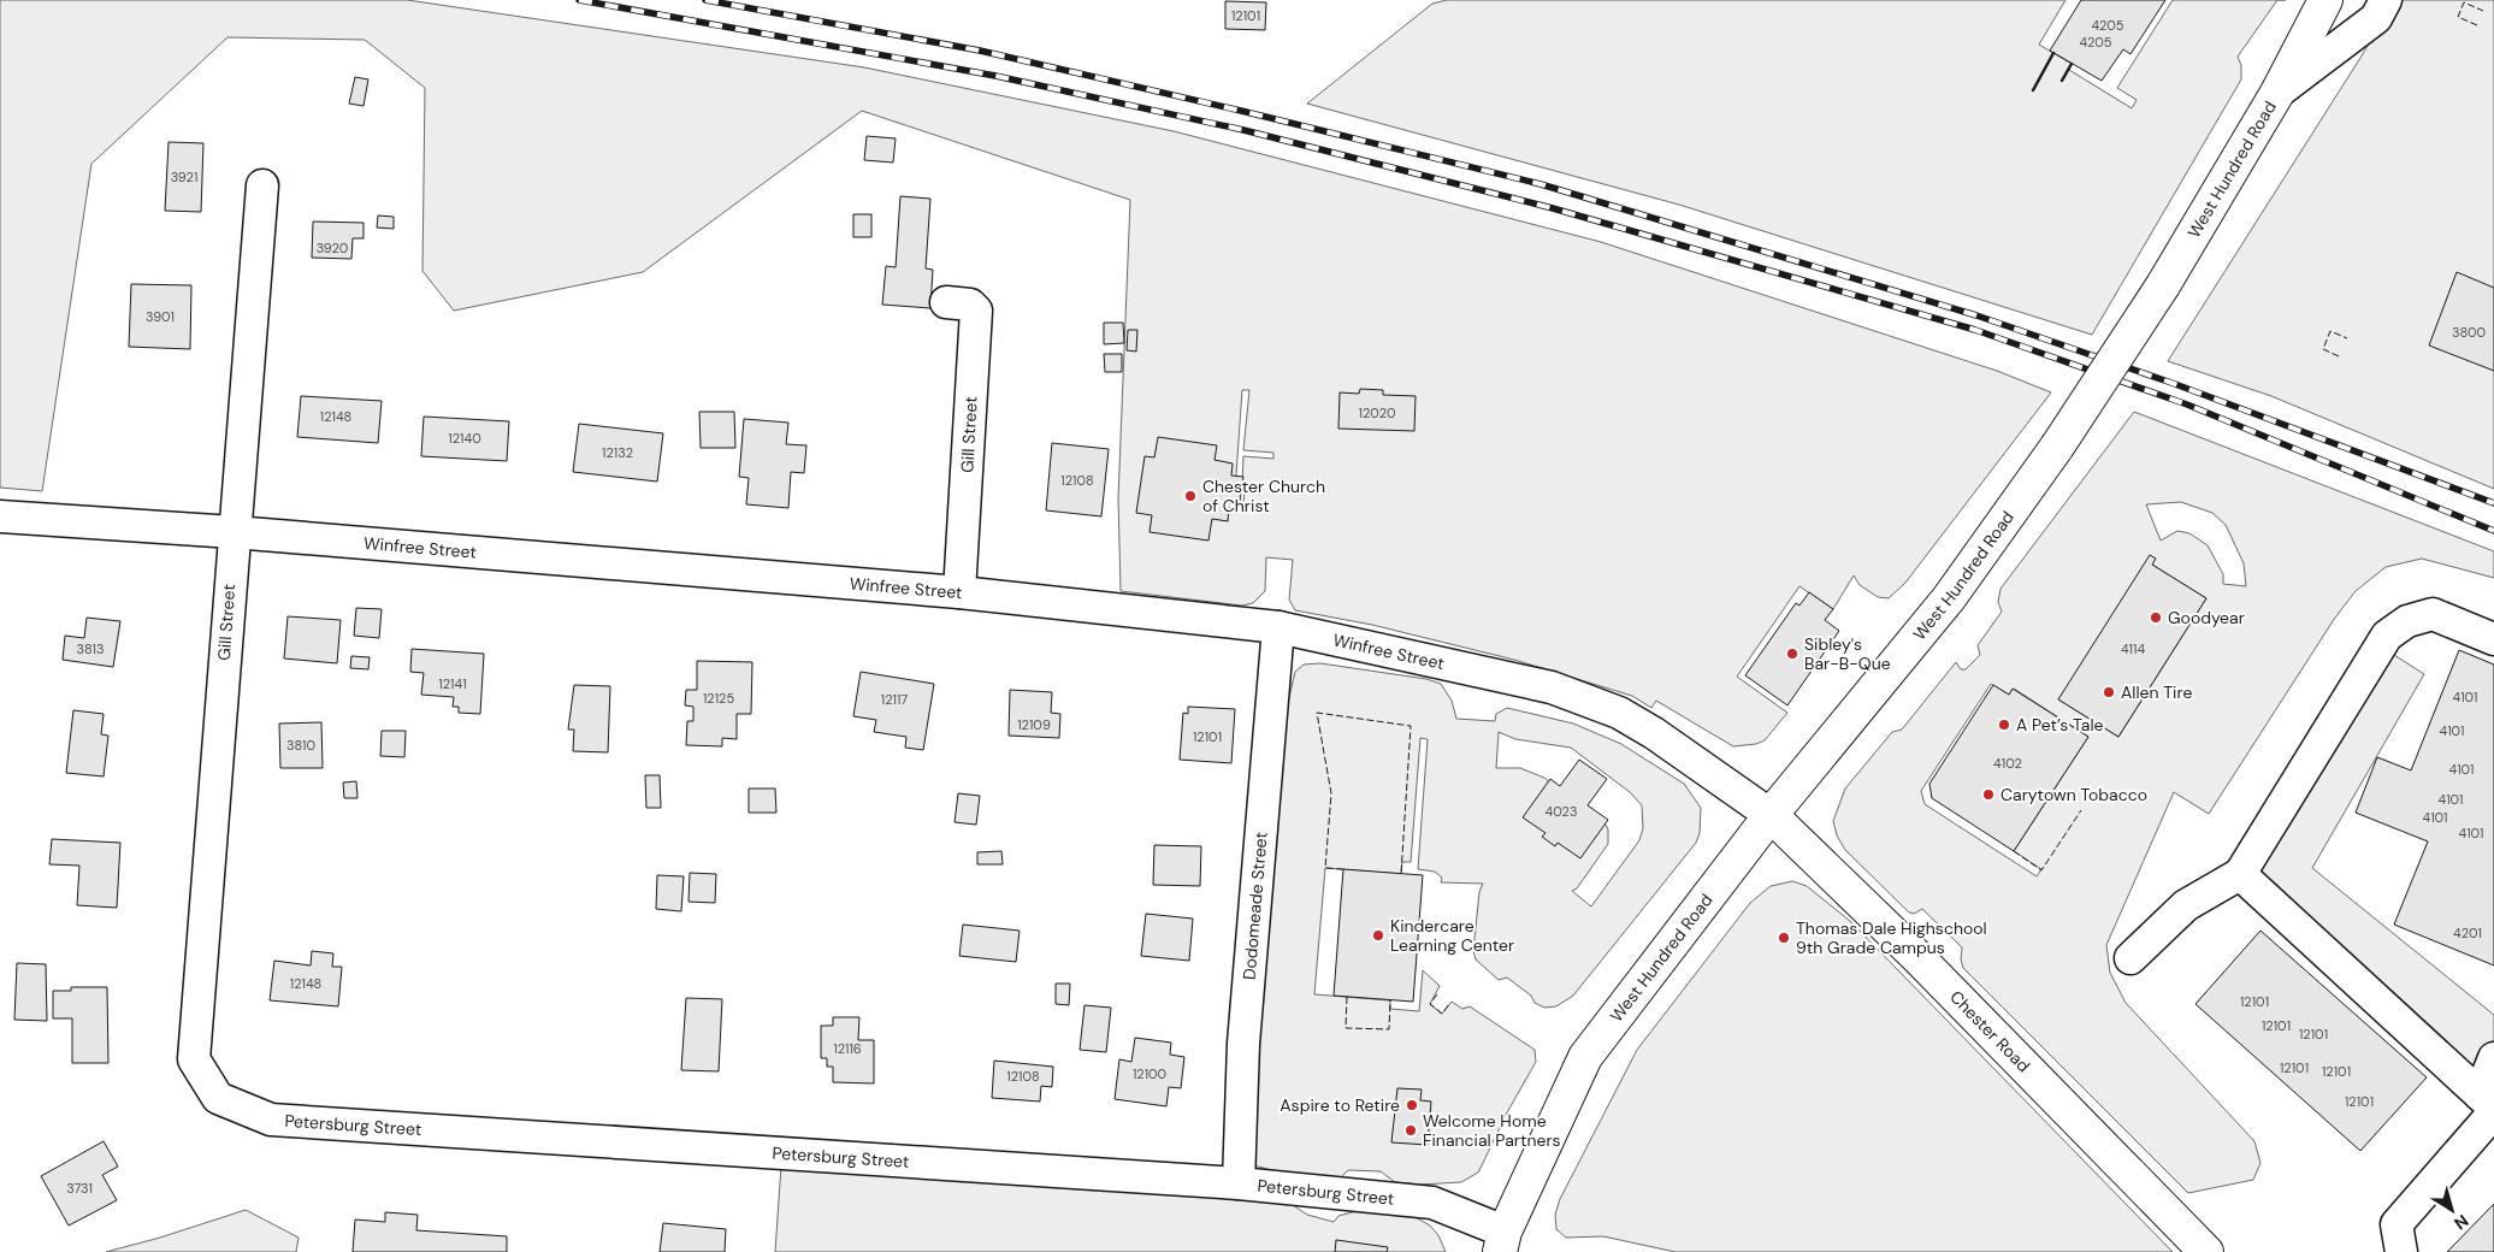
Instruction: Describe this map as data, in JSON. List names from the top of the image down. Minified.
{"streets":{"main road":["West Hundred Road","Chester Road"],"street":["Gill Street","Winfree Street","Dodomeade Street","Petersburg Street"]},"crossings":[["West Hundred Road","Winfree Street"],["West Hundred Road","Chester Road"],["West Hundred Road","Petersburg Street"],["Gill Street","Winfree Street"],["Gill Street","Petersburg Street"],["Winfree Street","Dodomeade Street"],["Winfree Street","Chester Road"],["Dodomeade Street","Petersburg Street"]],"places":["Chester Church of Christ","Goodyear","Sibley's Bar-B-Que","Allen Tire","A Pet’s Tale","Carytown Tobacco","Kindercare Learning Center","Thomas Dale Highschool 9th Grade Campus","Aspire to Retire","Welcome Home Financial Partners"],"house_numbers":["12101","4205","4205","3921","3920","3901","3800","12020","12148","12140","12132","12108","3813","4114","12141","4101","12125","12117","12109","4101","12101","3810","4102","4101","4101","4023","4101","4101","4201","12148","12101","12101","12101","12116","12101","12101","12100","12108","12101","3731"],"north":"bottom right"}
